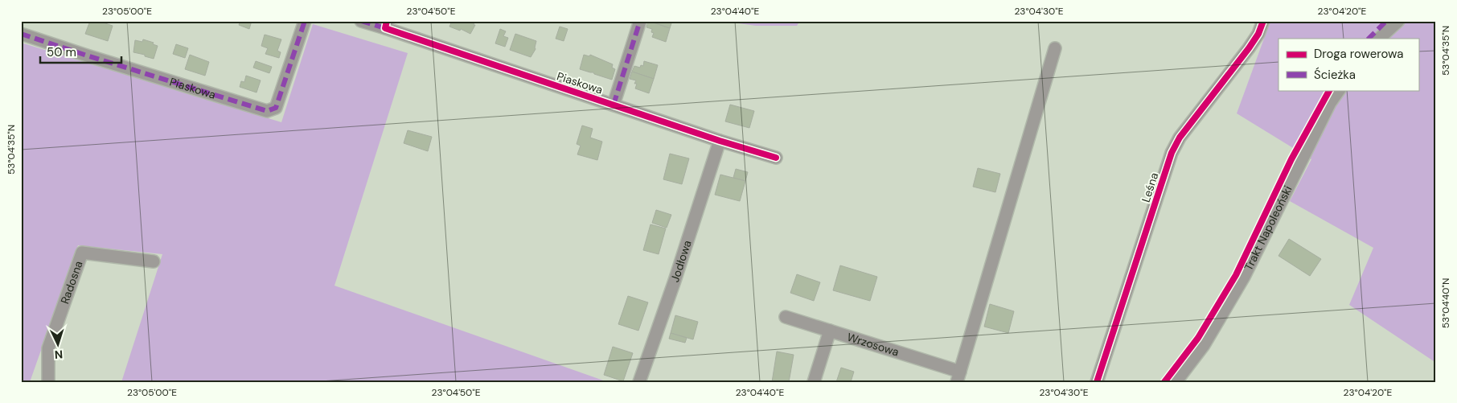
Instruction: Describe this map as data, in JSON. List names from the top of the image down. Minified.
{"streets":{"street":["Piaskowa","Leśna","Trakt Napoleoński","Jodłowa","Radosna","Wrzosowa"]},"crossings":[["Piaskowa","Jodłowa"]],"legend":["Droga rowerowa","Ścieżka"],"scale_bar":"50 m","north":"bottom","coordinates":["23°05'00\"E","23°04'50\"E","23°04'40\"E","23°04'30\"E","23°04'20\"E","53°04'35\"N","53°04'40\"N"]}
